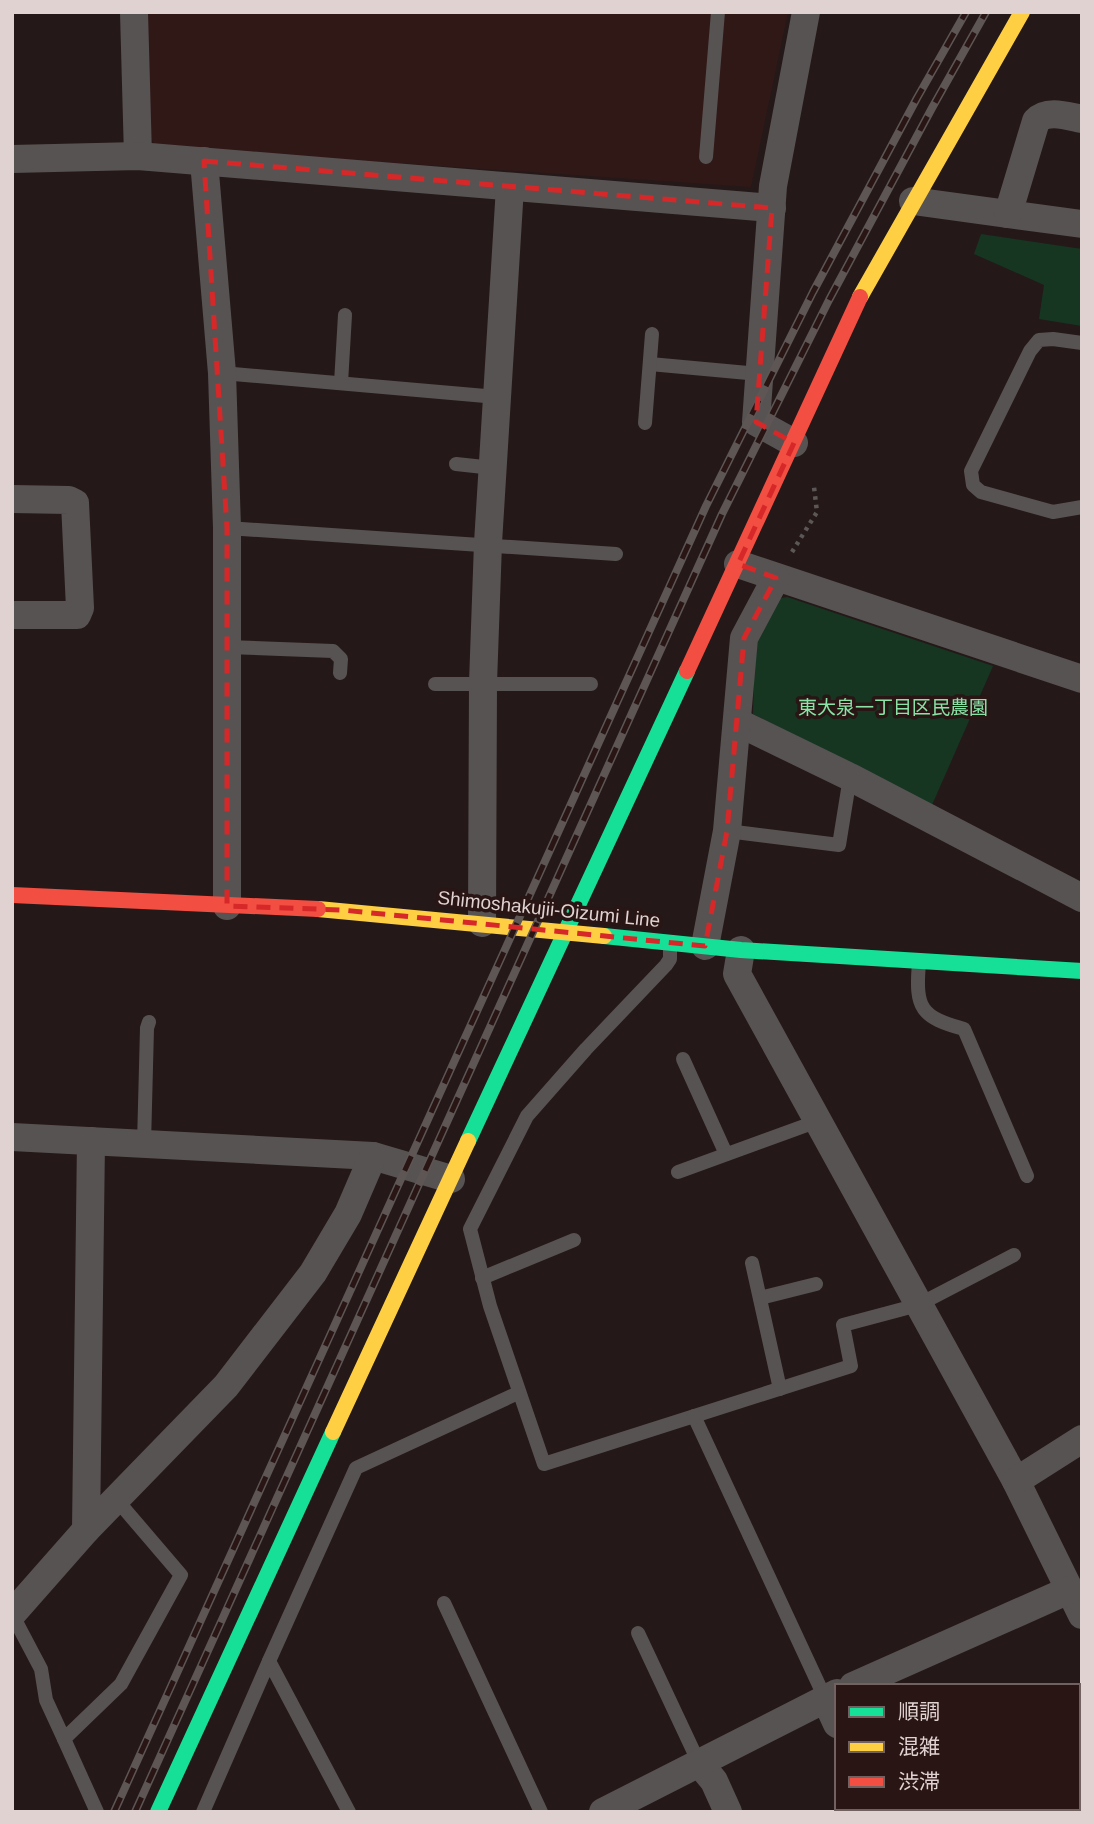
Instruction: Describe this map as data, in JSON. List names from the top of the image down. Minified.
{"streets":{"street":["Shimoshakujii-Oizumi Line"]},"parks":["東大泉一丁目区民農園"],"legend":["順調","混雑","渋滞"]}
